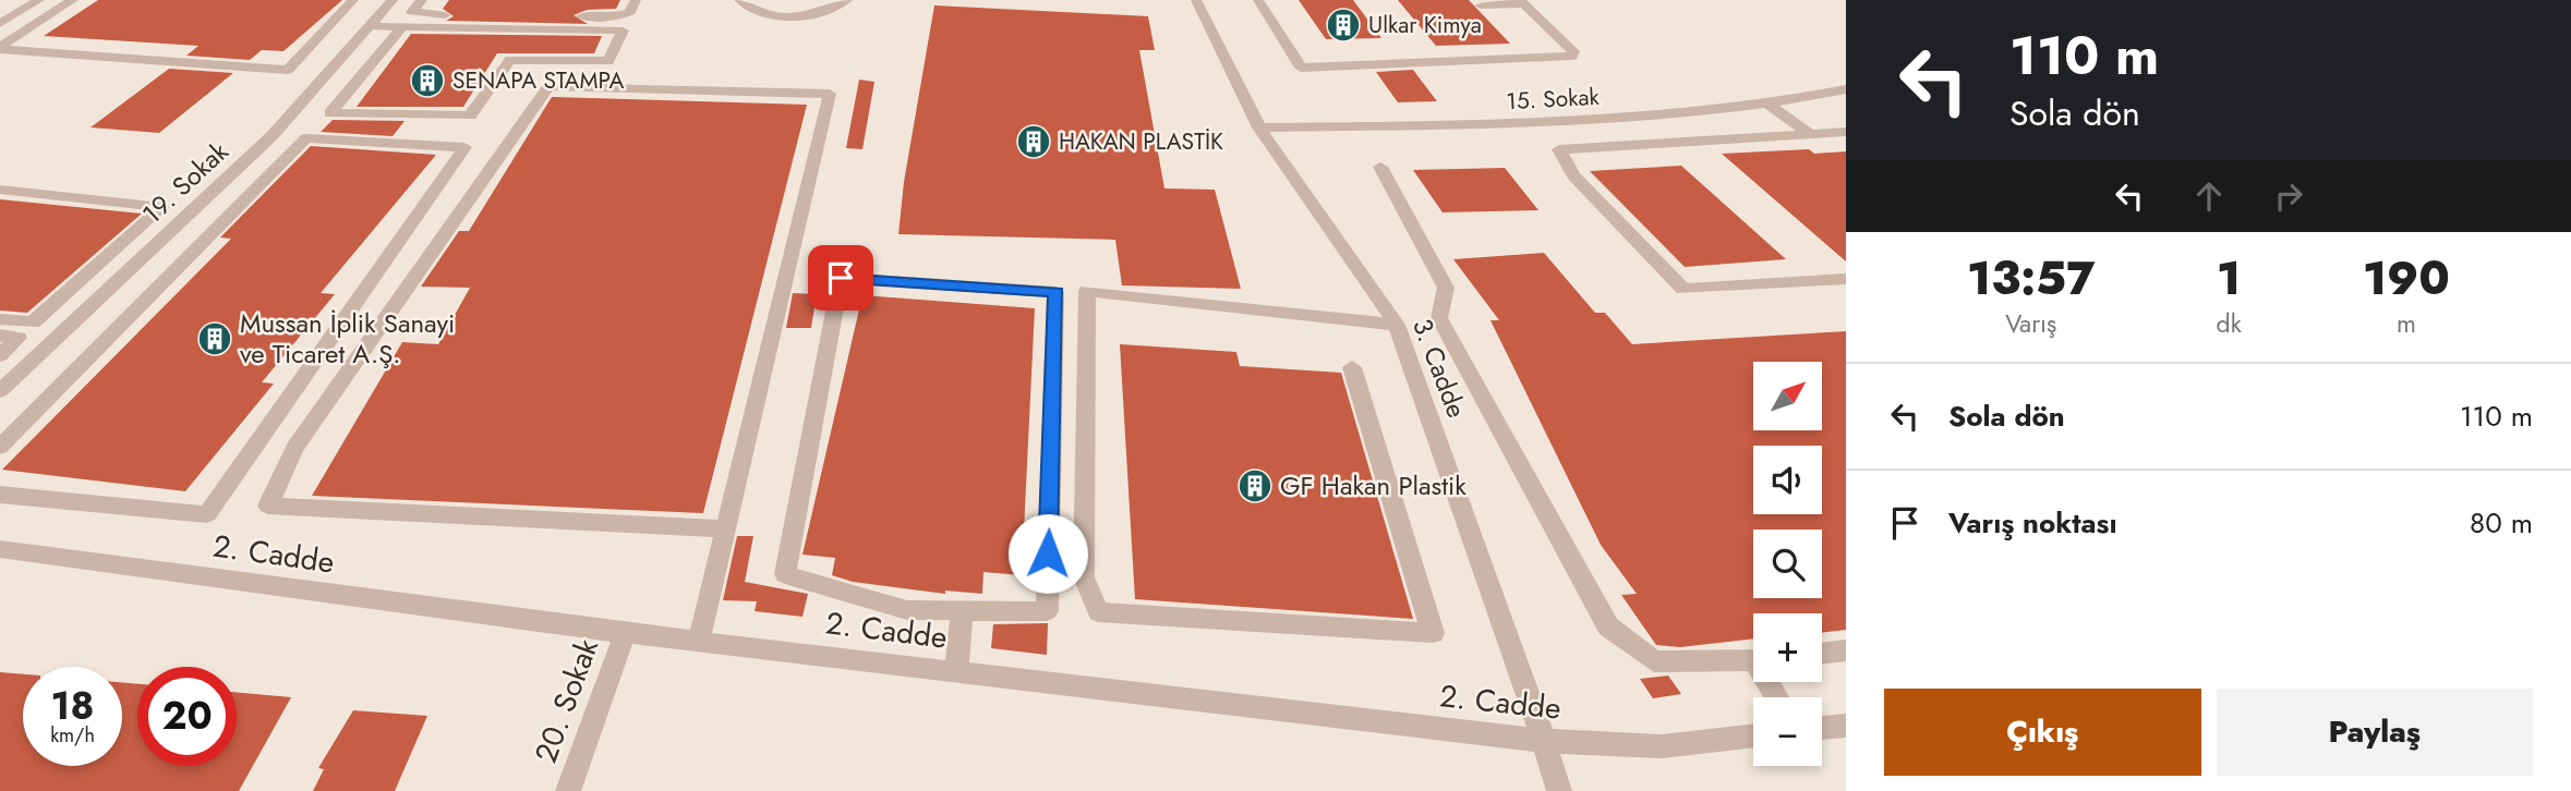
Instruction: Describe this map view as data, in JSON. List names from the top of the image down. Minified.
{"streets":{"street":["15. Sokak","19. Sokak","3. Cadde","2. Cadde","20. Sokak"]},"crossings":[["15. Sokak","3. Cadde"],["3. Cadde","2. Cadde"],["2. Cadde","20. Sokak"]],"places":{"building":["Ulkar Kimya","SENAPA STAMPA","HAKAN PLASTİK","Mussan İplik Sanayi ve Ticaret A.Ş.","GF Hakan Plastik"]},"north":"top right","page":{"turn":["110 m","Sola dön"],"eta":["13:57","Varış","1","dk","190","m"],"map_buttons":["+","−"],"list":[{"name":"Sola dön","value":"110 m"},{"name":"Varış noktası","value":"80 m"}],"speed":"18 km/h","limit":"20","buttons":["Çıkış","Paylaş"]}}
